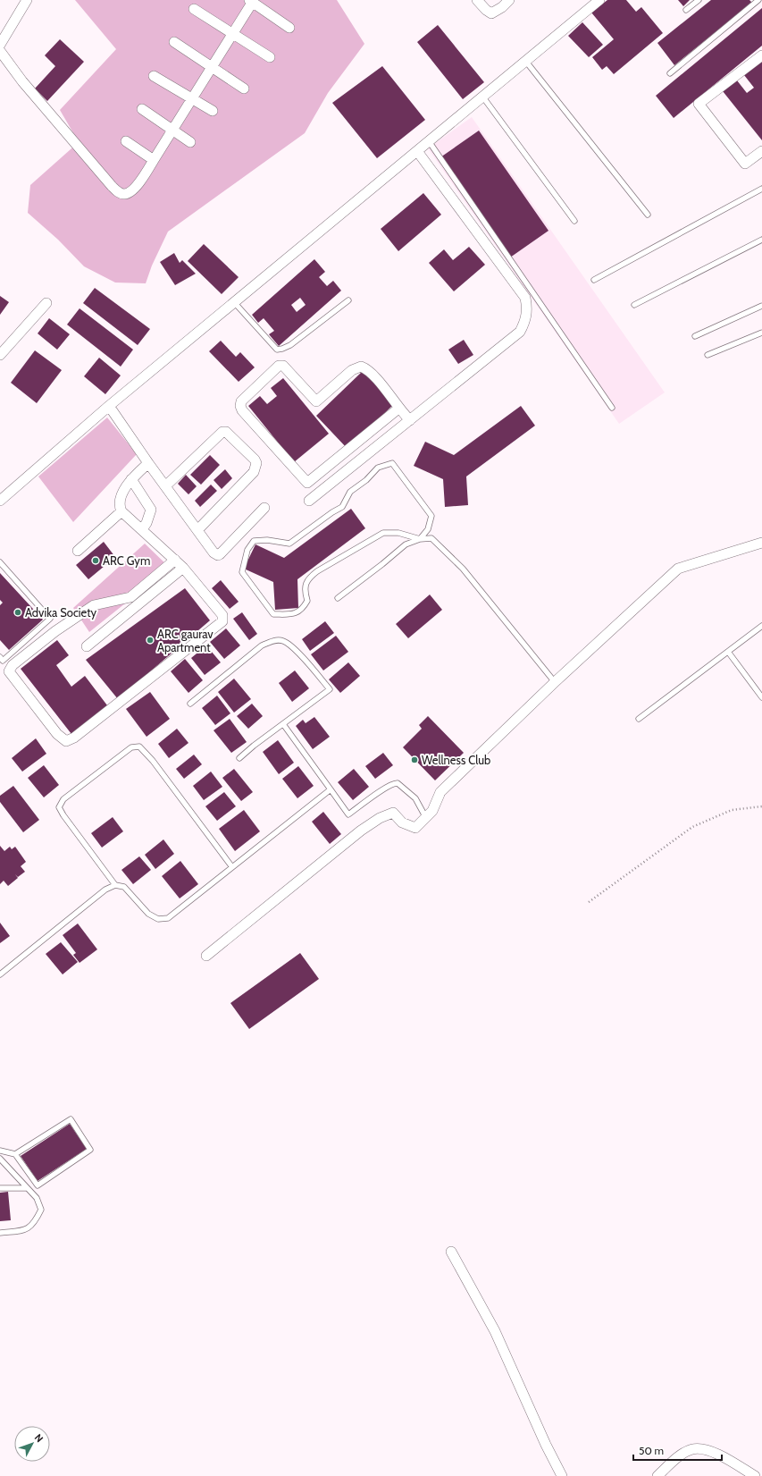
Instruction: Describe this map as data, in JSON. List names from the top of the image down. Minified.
{"places":["ARC Gym","Advika Society","ARC gaurav Apartment","Wellness Club"],"scale_bar":"50 m","north":"top right"}
